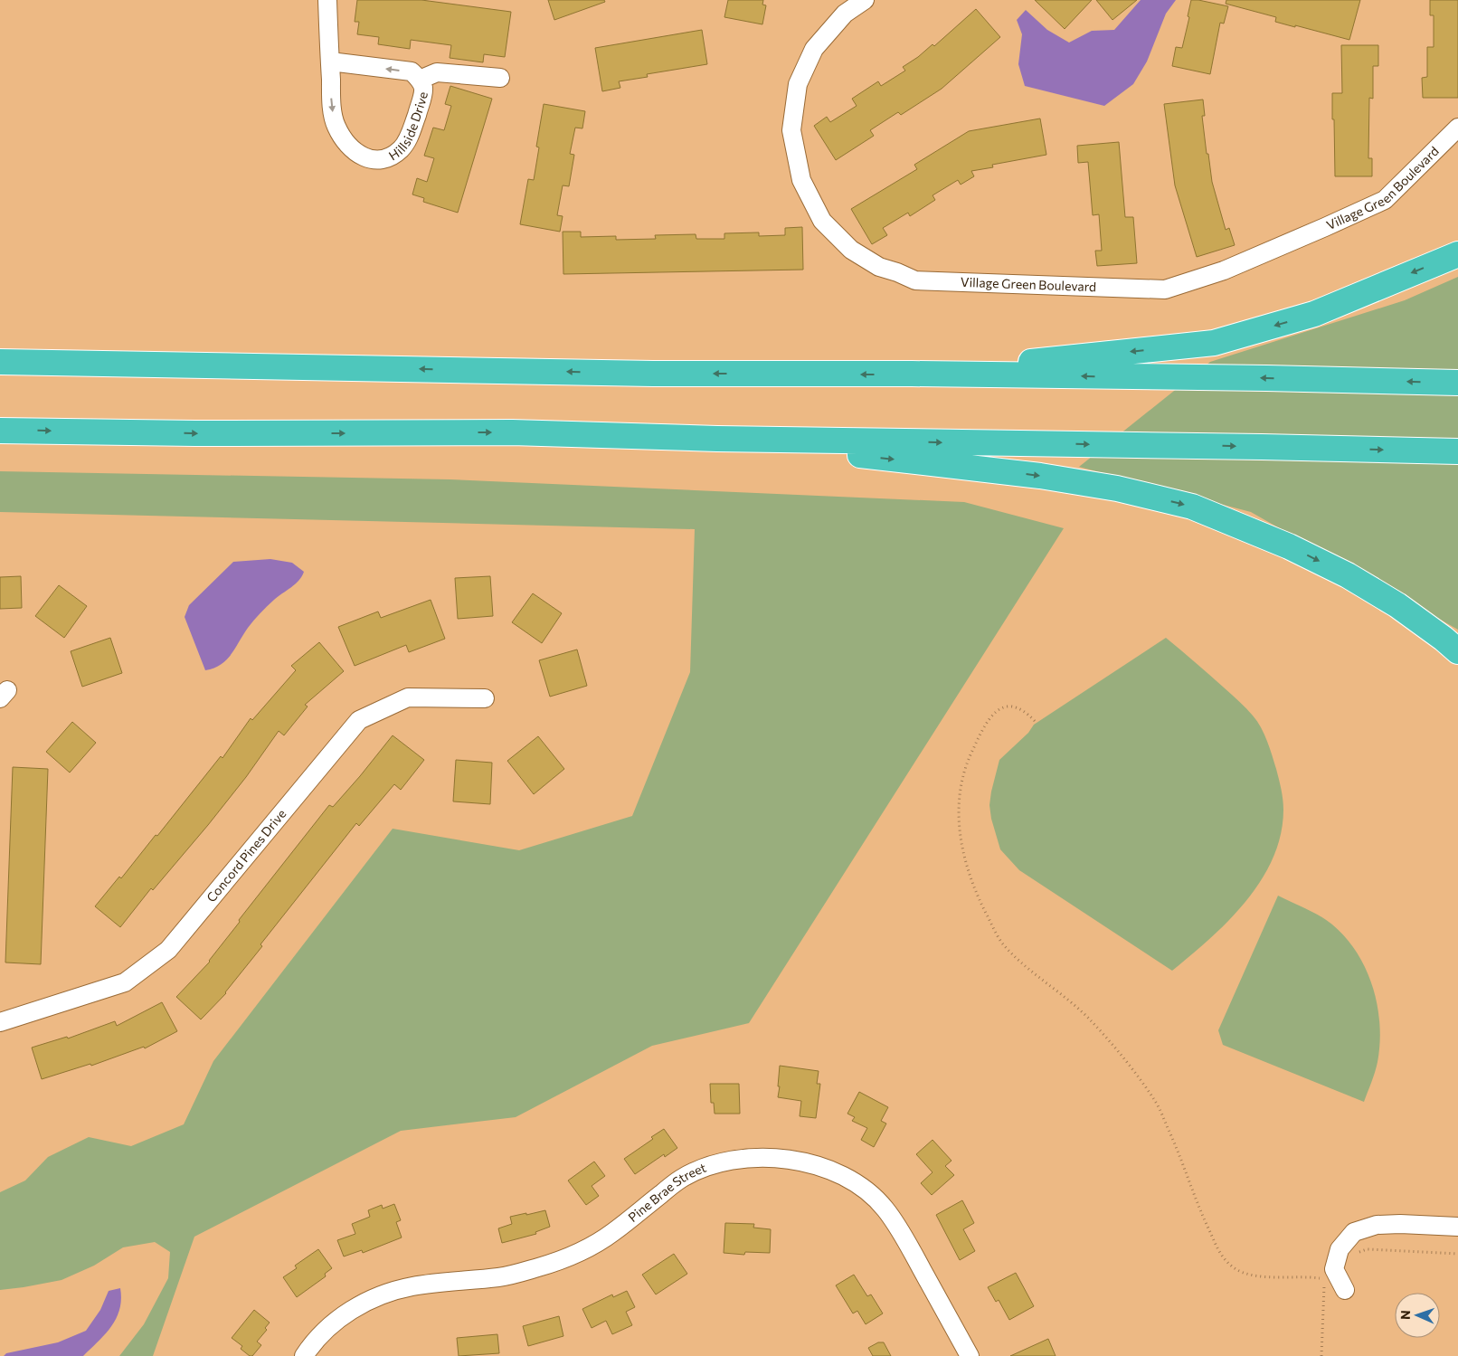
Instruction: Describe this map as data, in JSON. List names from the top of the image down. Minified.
{"streets":{"street":["Hillside Drive","Village Green Boulevard","Concord Pines Drive","Pine Brae Street"]},"north":"left"}
